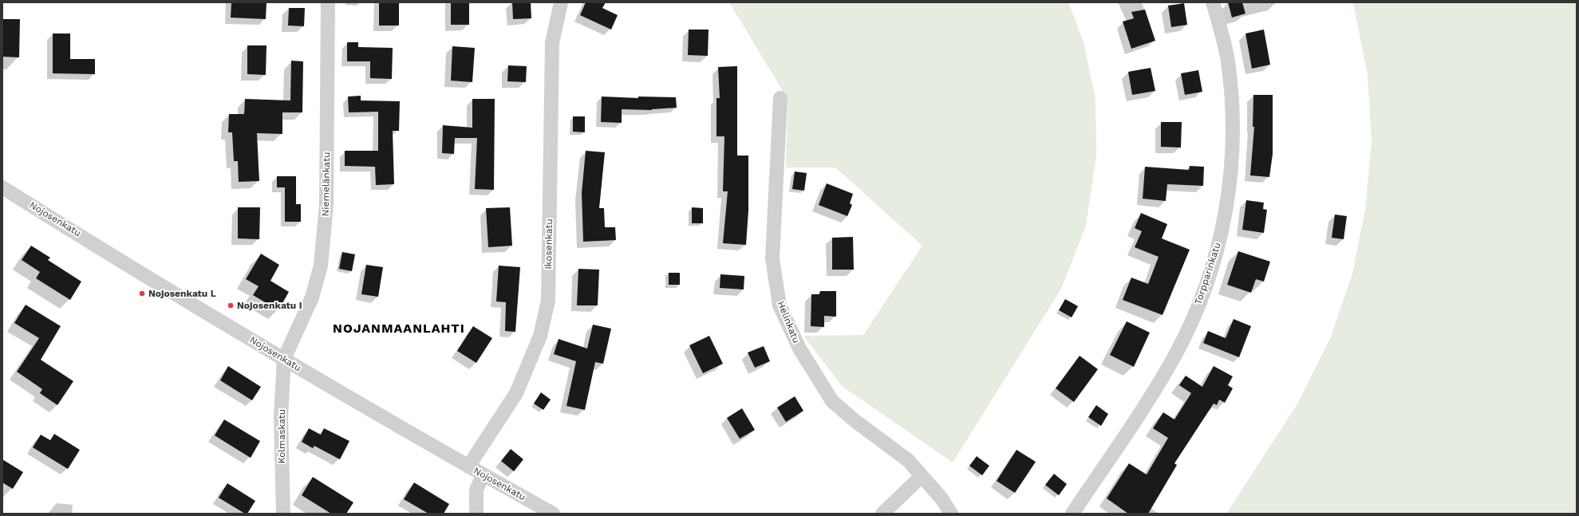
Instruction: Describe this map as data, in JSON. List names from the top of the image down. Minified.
{"streets":{"street":["Niemelänkatu","Nojosenkatu","Ikosenkatu","Torpparinkatu","Helinkatu","Kolmaskatu"]},"crossings":[["Niemelänkatu","Nojosenkatu"],["Niemelänkatu","Kolmaskatu"],["Nojosenkatu","Ikosenkatu"],["Nojosenkatu","Kolmaskatu"]],"districts":["NOJANMAANLAHTI"],"places":["Nojosenkatu L","Nojosenkatu I"]}
